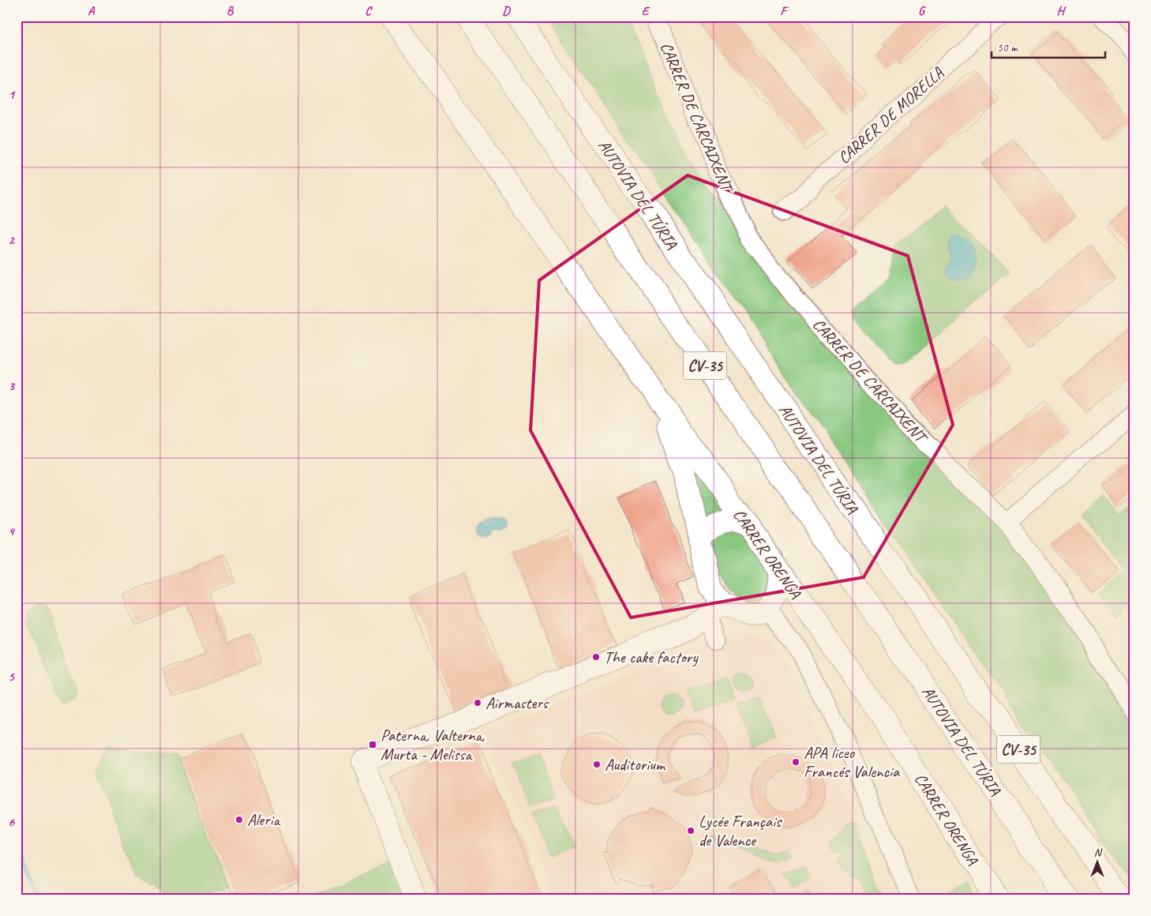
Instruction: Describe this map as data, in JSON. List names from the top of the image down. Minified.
{"streets":{"main road":["AUTOVIA DEL TÚRIA","CV-35","CARRER ORENGA"],"street":["CARRER DE MORELLA","CARRER DE CARCAIXENT"]},"places":{"other":["The cake factory","Airmasters","APA liceo Francés Valencia","Auditorium","Aleria","Lycée Français de Valence"],"transit":["Paterna, Valterna, Murta - Melissa"]},"scale_bar":"50 m","north":"top","grid":{"columns":["A","B","C","D","E","F","G","H"],"rows":["1","2","3","4","5","6"]}}
